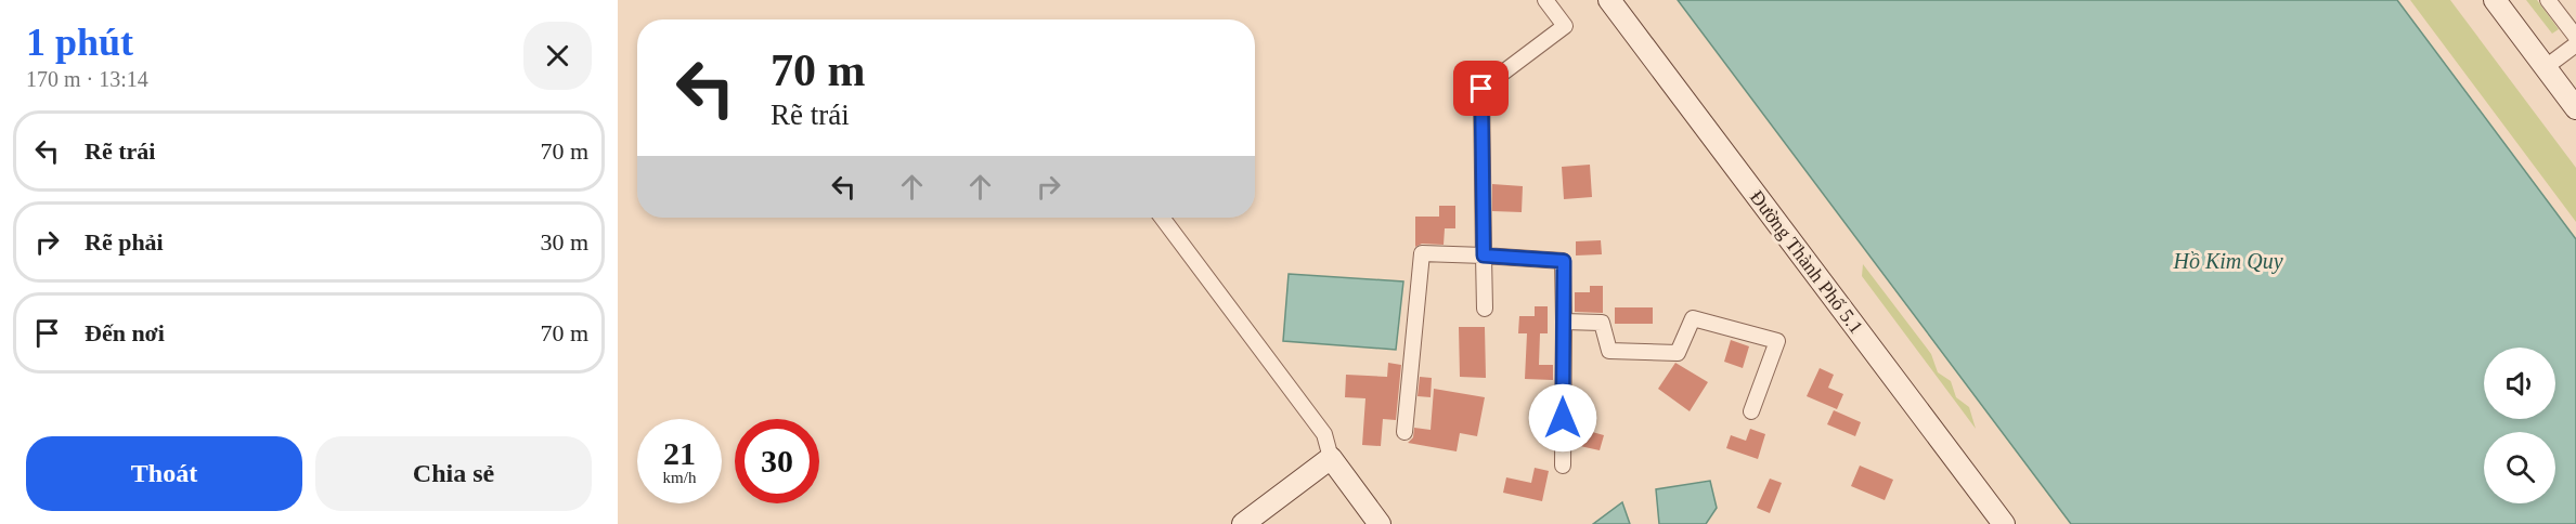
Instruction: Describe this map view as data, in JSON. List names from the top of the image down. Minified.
{"streets":{"street":["Đường Thành Phố 5.1"]},"water":["Hồ Kim Quy"],"page":{"heading":["1 phút","170 m · 13:14"],"turn":["70 m","Rẽ trái"],"list":[{"name":"Rẽ trái","value":"70 m"},{"name":"Rẽ phải","value":"30 m"},{"name":"Đến nơi","value":"70 m"}],"speed":"21 km/h","limit":"30","buttons":["Thoát","Chia sẻ"]}}
